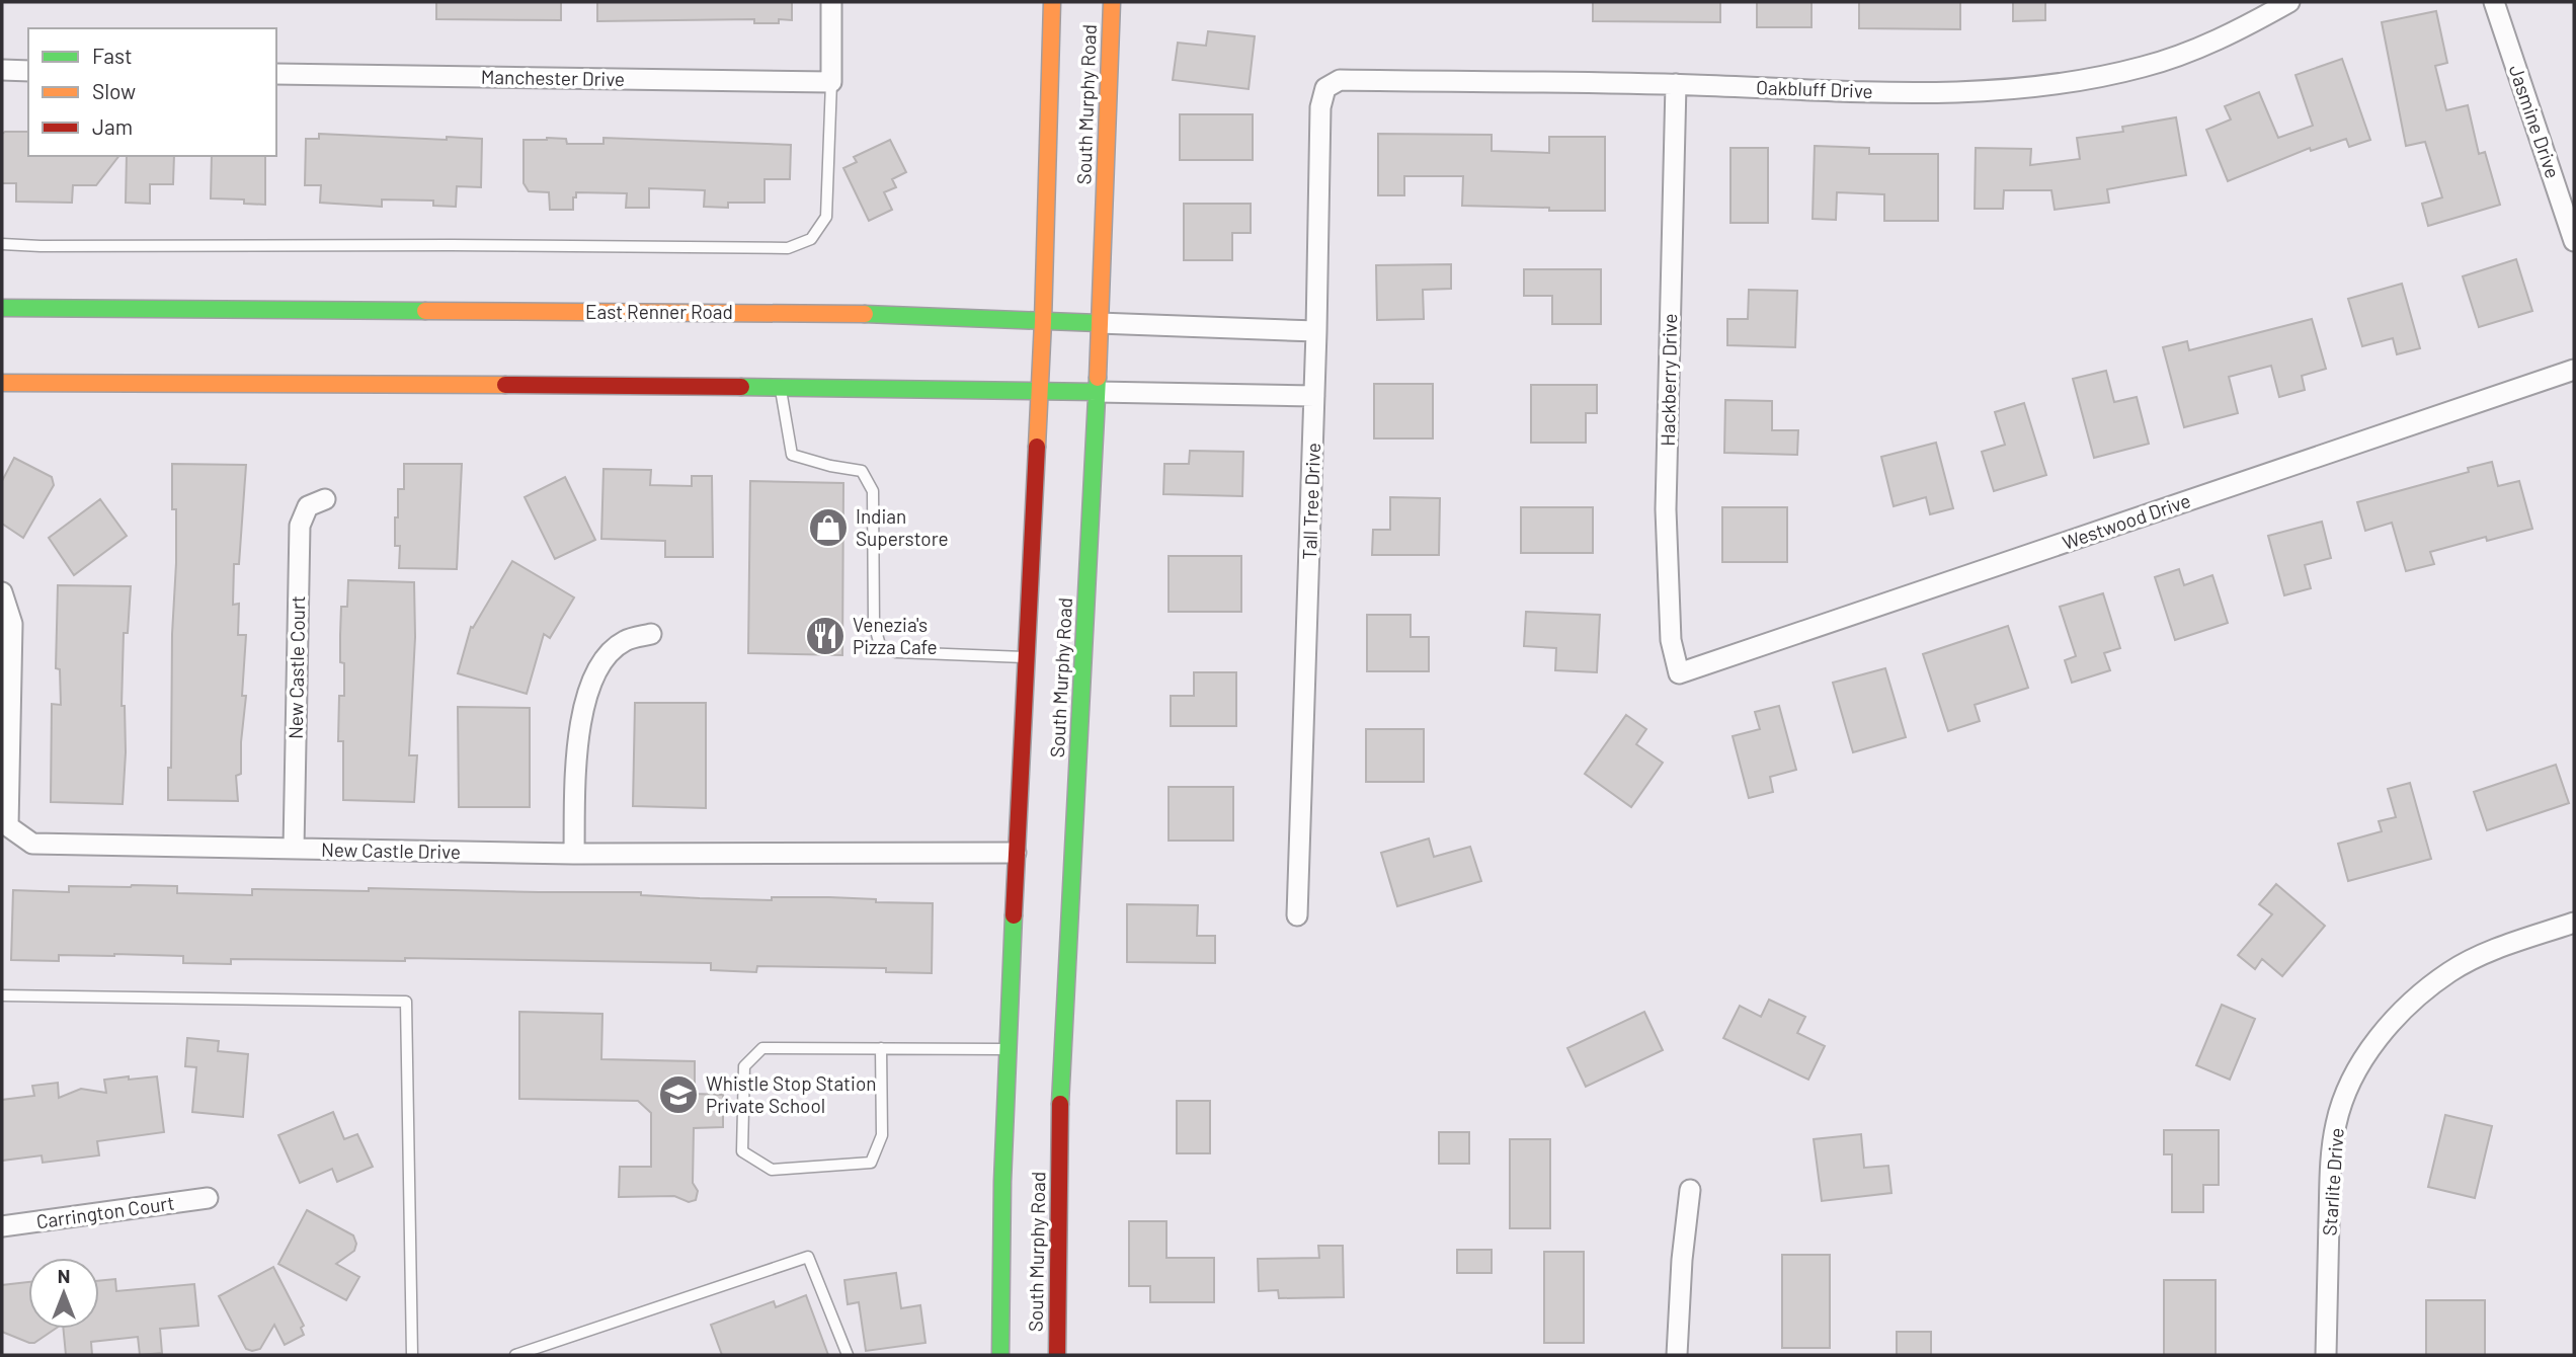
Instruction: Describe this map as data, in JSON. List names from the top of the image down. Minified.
{"streets":{"main road":["South Murphy Road","East Renner Road"],"street":["Manchester Drive","Oakbluff Drive","Jasmine Drive","Hackberry Drive","Tall Tree Drive","Westwood Drive","New Castle Court","New Castle Drive","Starlite Drive","Carrington Court"]},"crossings":[["Oakbluff Drive","Hackberry Drive"],["Oakbluff Drive","Tall Tree Drive"],["South Murphy Road","East Renner Road"],["South Murphy Road","New Castle Drive"],["East Renner Road","Tall Tree Drive"],["Hackberry Drive","Westwood Drive"],["New Castle Court","New Castle Drive"]],"places":{"shop":["Indian Superstore"],"restaurant":["Venezia's Pizza Cafe"],"school or university":["Whistle Stop Station Private School"]},"legend":["Fast","Slow","Jam"],"north":"top"}
